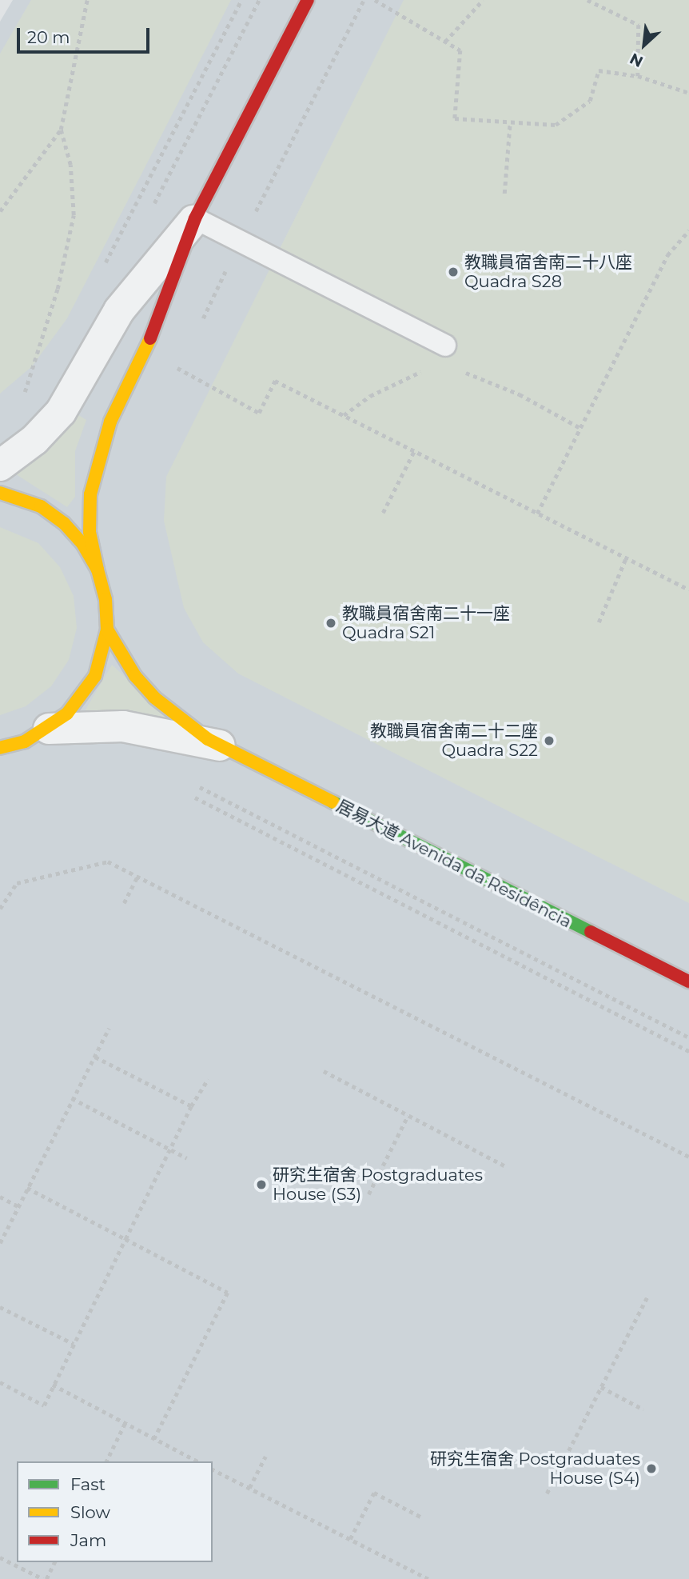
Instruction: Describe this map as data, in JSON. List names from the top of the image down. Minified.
{"streets":{"street":["居易大道 Avenida da Residência"]},"places":["教職員宿舍南二十八座 Quadra S28","教職員宿舍南二十一座 Quadra S21","教職員宿舍南二十二座 Quadra S22","研究生宿舍 Postgraduates House (S3)","研究生宿舍 Postgraduates House (S4)"],"legend":["Fast","Slow","Jam"],"scale_bar":"20 m","north":"bottom left"}
